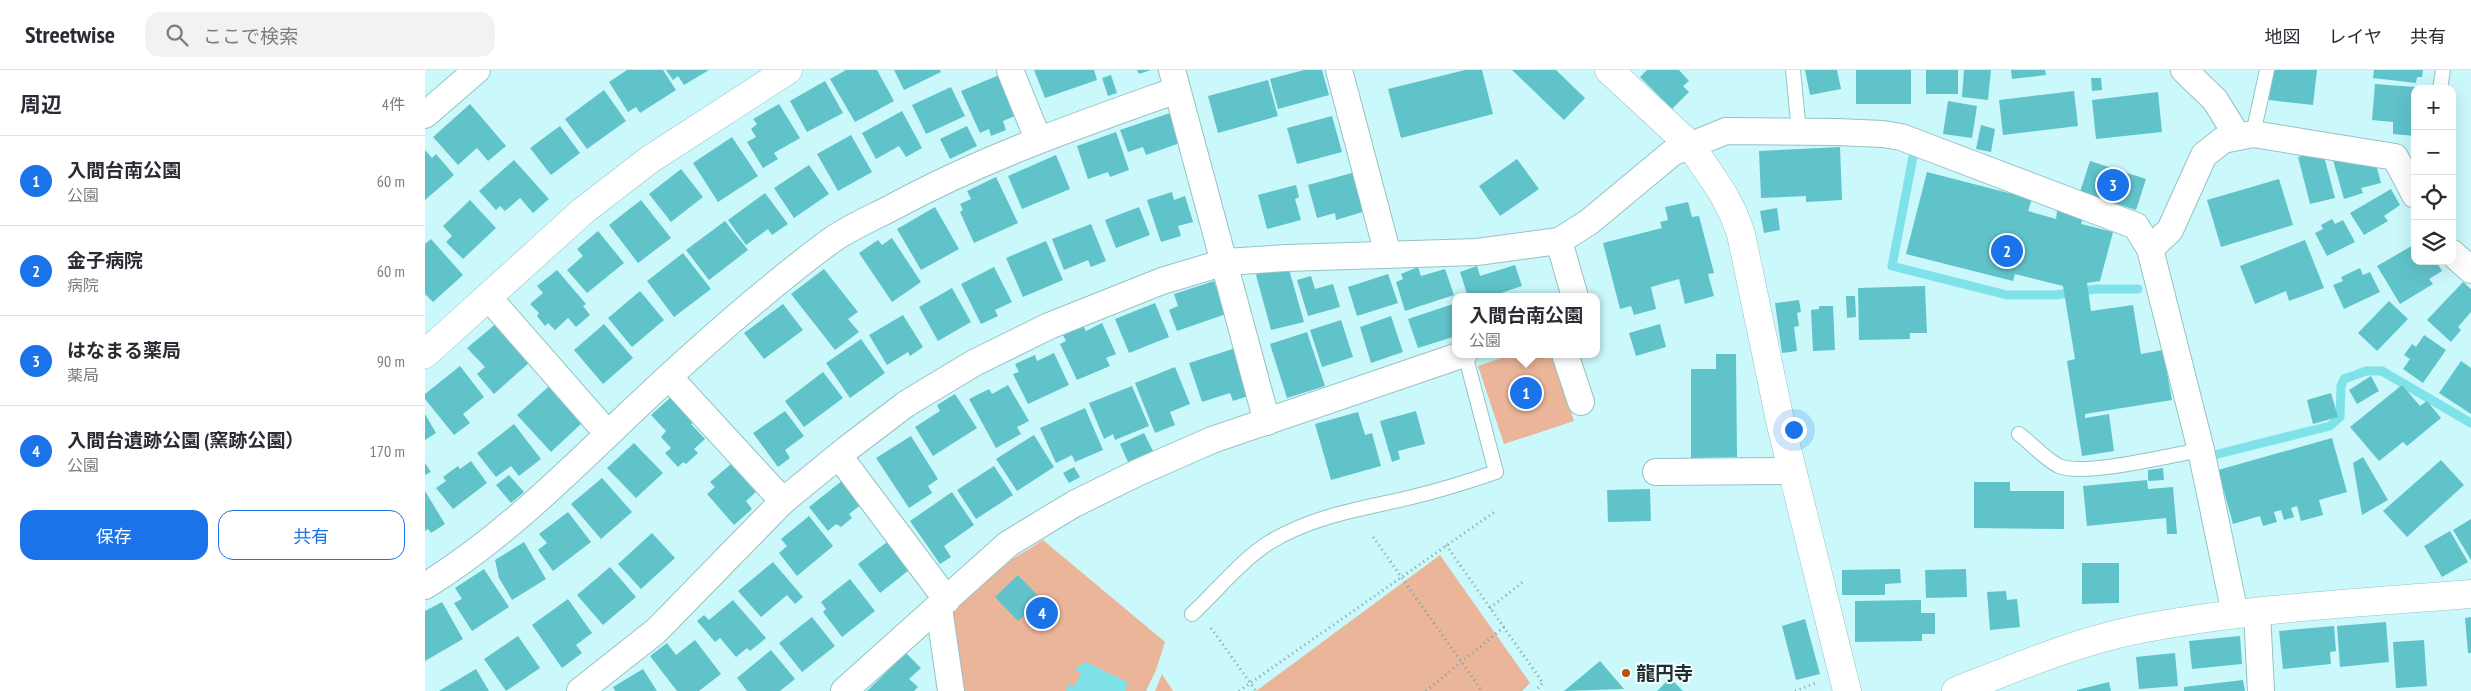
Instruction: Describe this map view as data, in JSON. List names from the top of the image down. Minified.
{"places":["龍円寺"],"page":{"header":"Streetwise","search":"ここで検索","nav":["地図","レイヤ","共有"],"heading":["周辺","4件"],"map_buttons":["+","−"],"list":[{"mark":"1","name":"入間台南公園","note":"公園","value":"60 m"},{"mark":"2","name":"金子病院","note":"病院","value":"60 m"},{"mark":"3","name":"はなまる薬局","note":"薬局","value":"90 m"},{"mark":"4","name":"入間台遺跡公園 (窯跡公園）","note":"公園","value":"170 m"}],"pins":["3","2","1","4"],"popup":["入間台南公園","公園"],"buttons":["保存","共有"]}}
